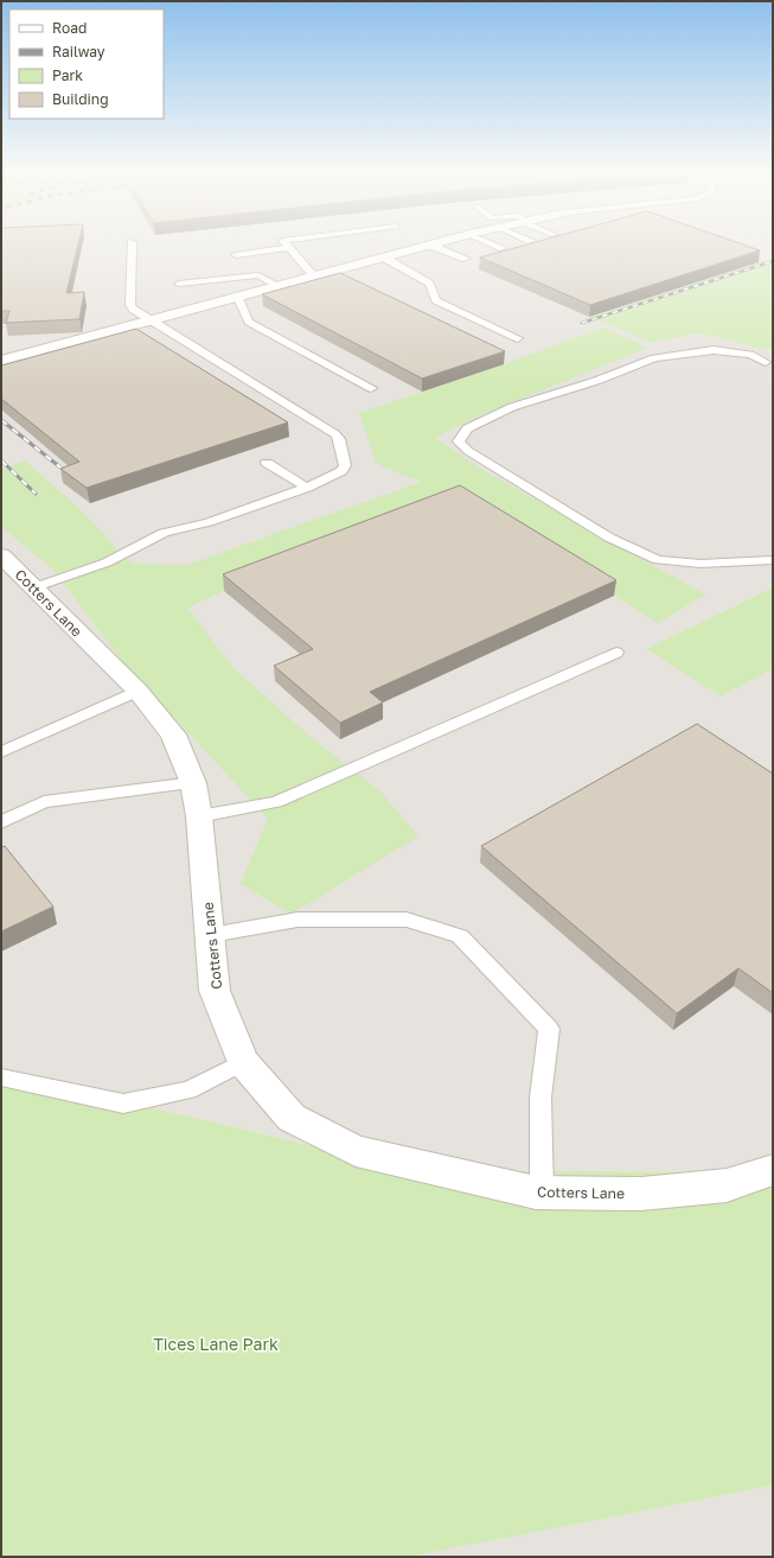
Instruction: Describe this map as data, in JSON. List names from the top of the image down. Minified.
{"streets":{"street":["Cotters Lane"]},"parks":["Tices Lane Park"],"legend":["Road","Railway","Park","Building"]}
